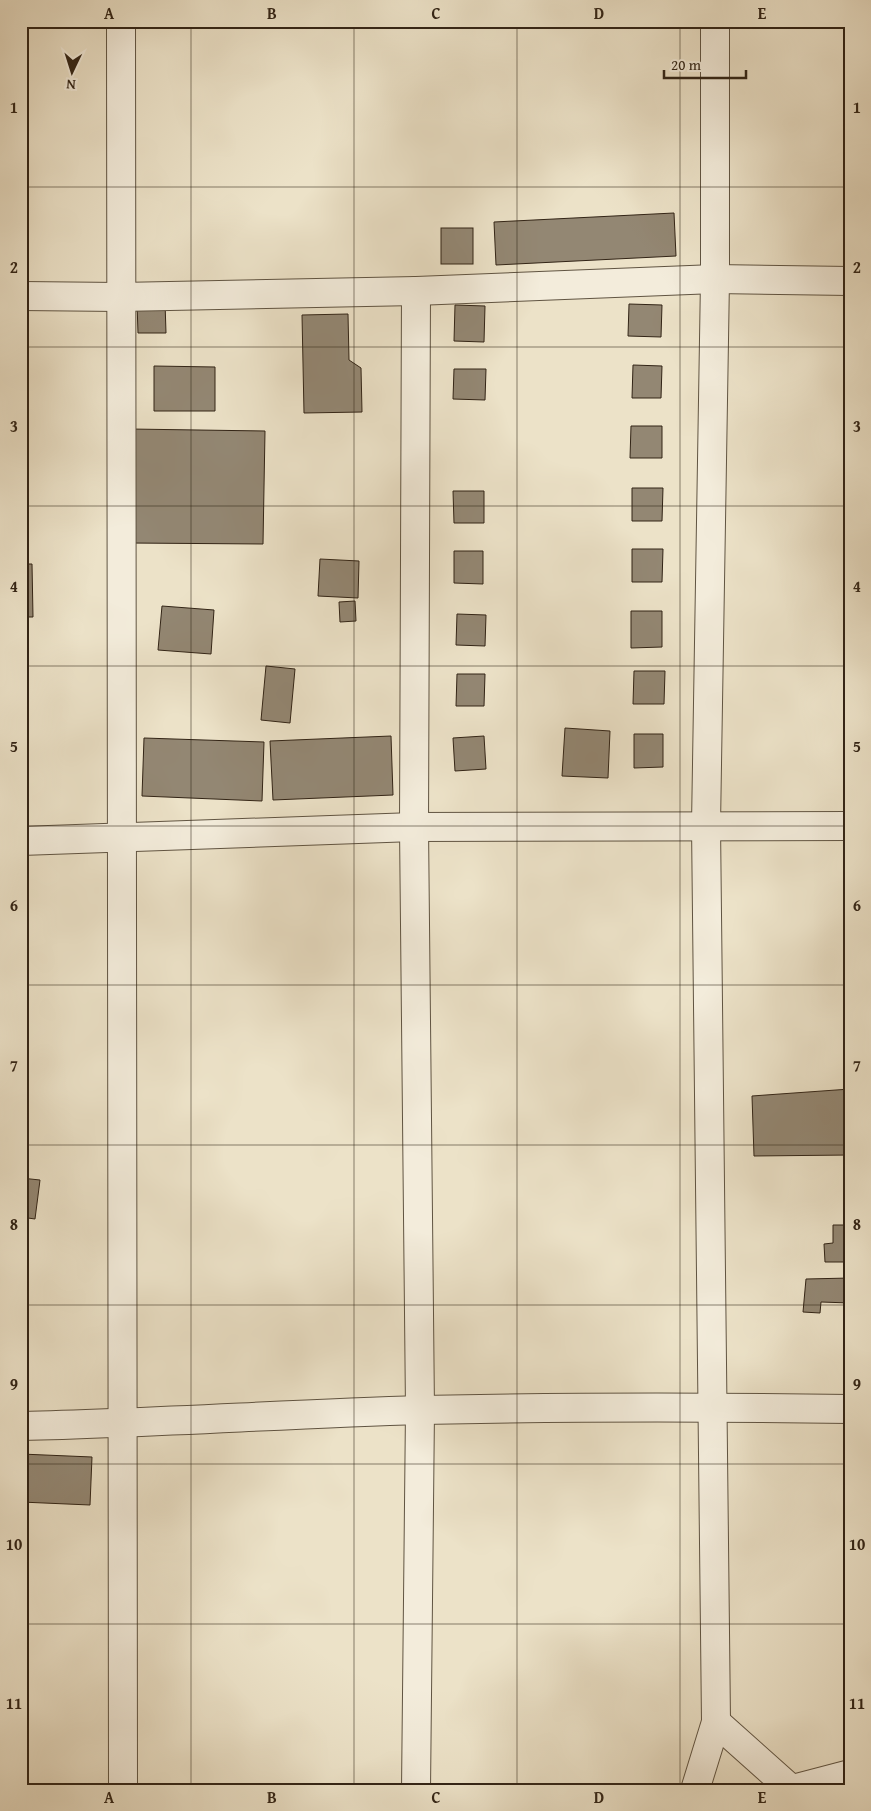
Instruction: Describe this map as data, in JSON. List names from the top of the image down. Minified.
{"scale_bar":"20 m","north":"bottom","grid":{"columns":["A","B","C","D","E"],"rows":["1","2","3","4","5","6","7","8","9","10","11"]}}
